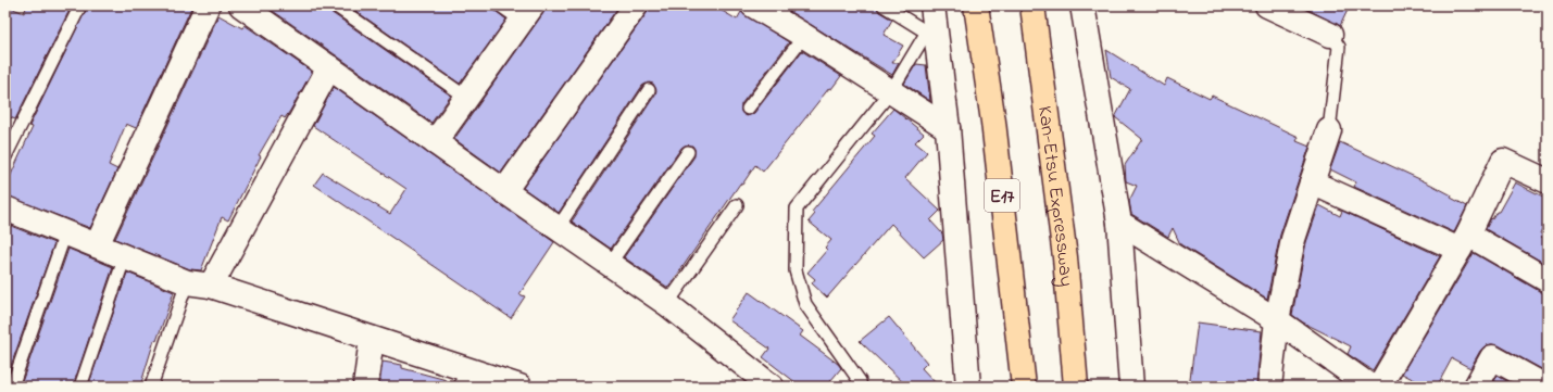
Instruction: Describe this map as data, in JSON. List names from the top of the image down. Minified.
{"streets":{"highway":["E17","Kan-Etsu Expressway"]}}
